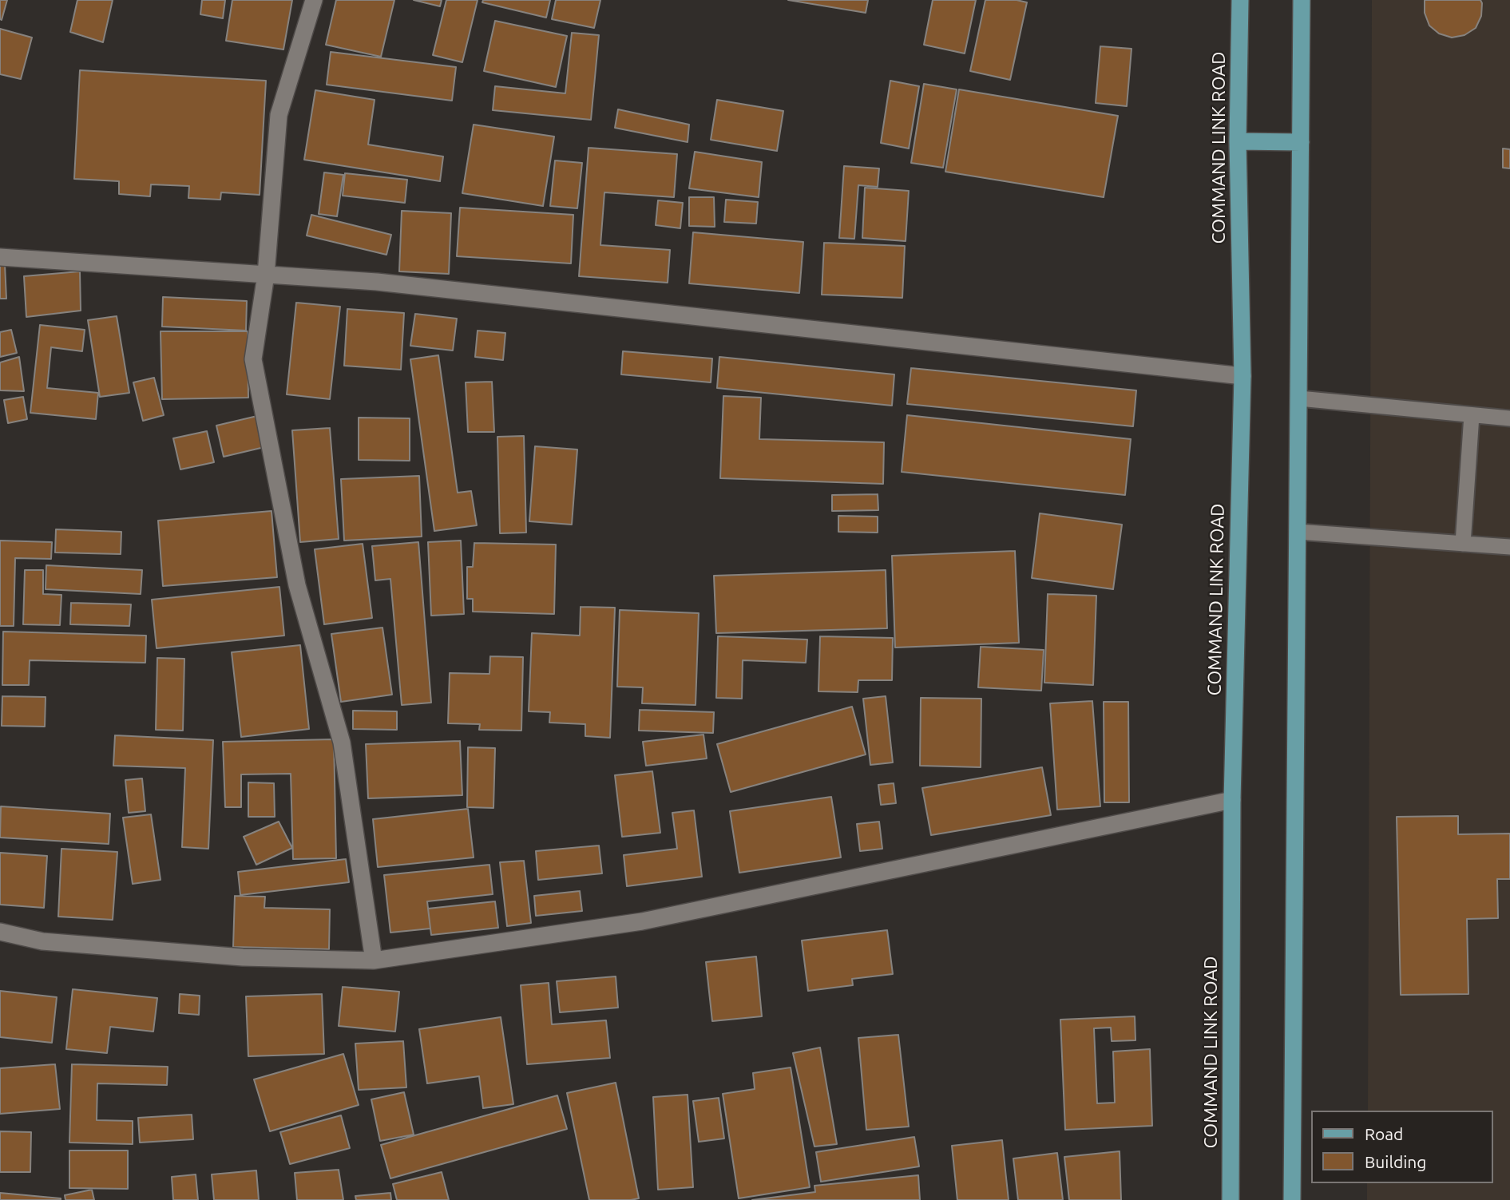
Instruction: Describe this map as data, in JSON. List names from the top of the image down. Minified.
{"streets":{"main road":["COMMAND LINK ROAD"]},"legend":["Road","Building"]}
